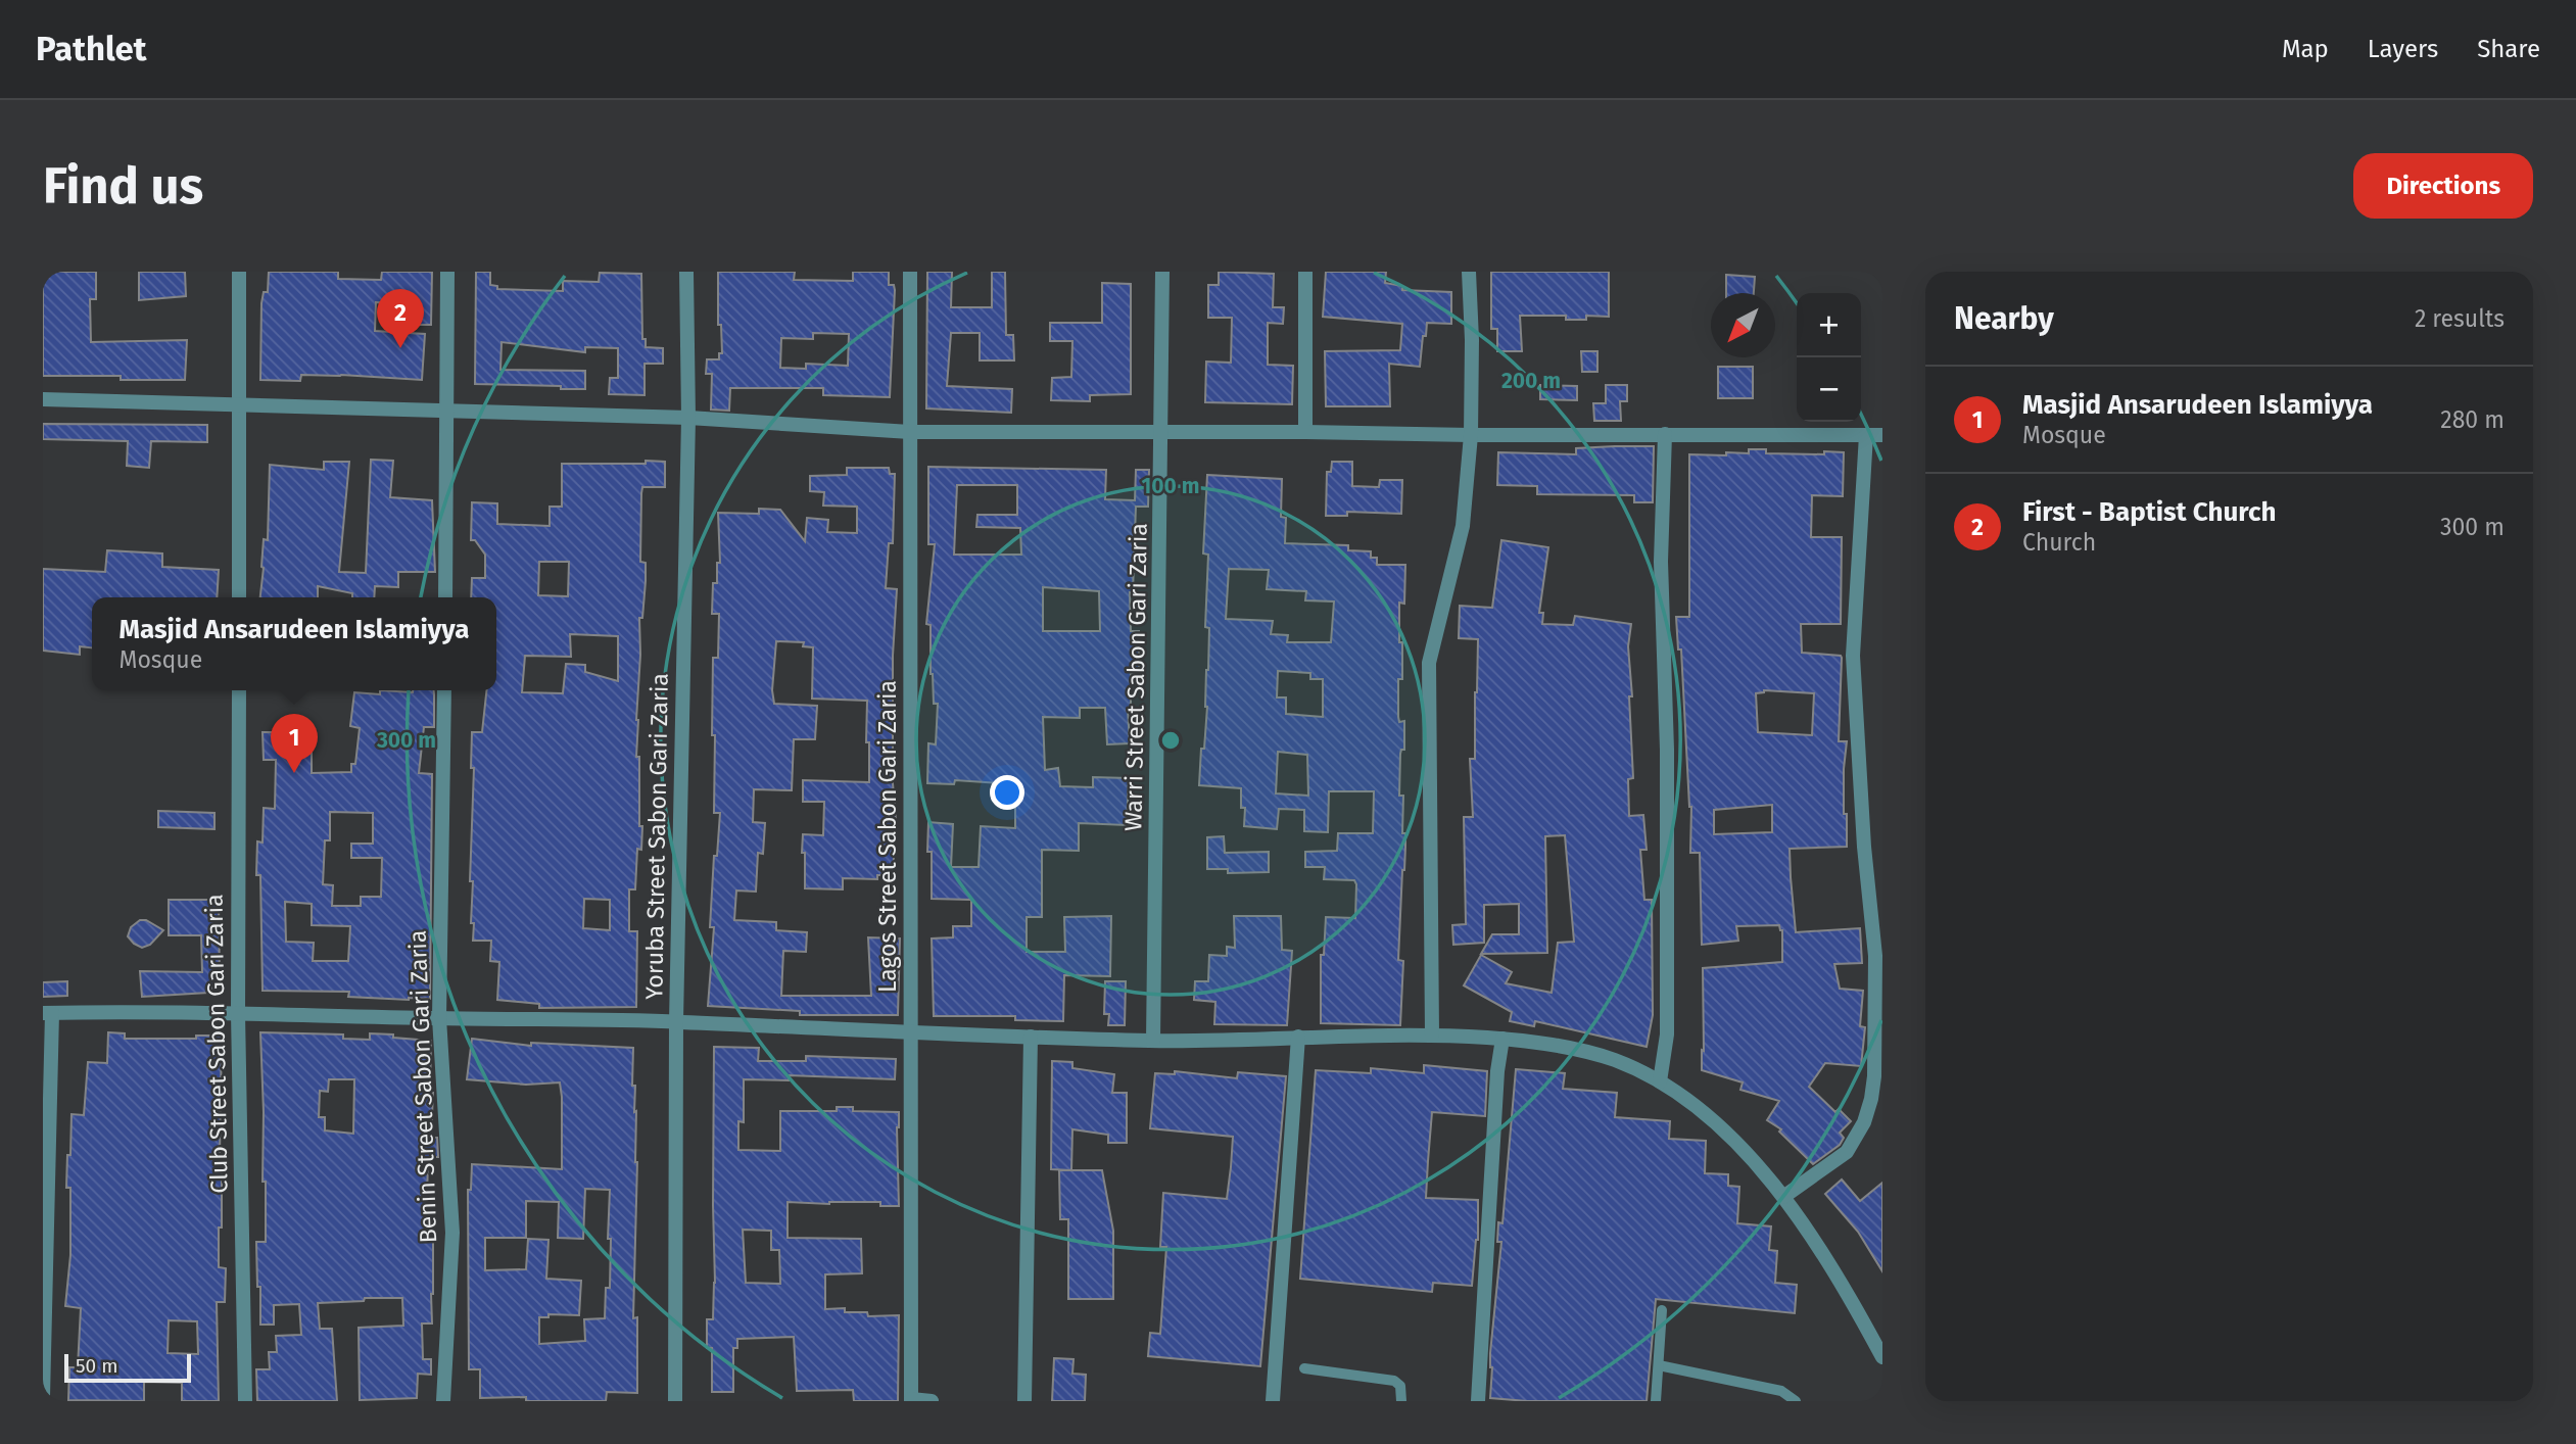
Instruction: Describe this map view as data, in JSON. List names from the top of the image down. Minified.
{"streets":{"street":["Warri Street Sabon Gari Zaria","Yoruba Street Sabon Gari Zaria","Lagos Street Sabon Gari Zaria","Club Street Sabon Gari Zaria","Benin Street Sabon Gari Zaria"]},"scale_bar":"50 m","north":"bottom left","page":{"header":"Pathlet","nav":["Map","Layers","Share"],"buttons":"Directions","title":"Find us","heading":["Nearby","2 results"],"pins":["2","1"],"map_buttons":["+","−"],"list":[{"mark":"1","name":"Masjid Ansarudeen Islamiyya","note":"Mosque","value":"280 m"},{"mark":"2","name":"First - Baptist Church","note":"Church","value":"300 m"}],"popup":["Masjid Ansarudeen Islamiyya","Mosque"],"scale":"50 m"},"rings":["200 m","100 m","300 m"]}
